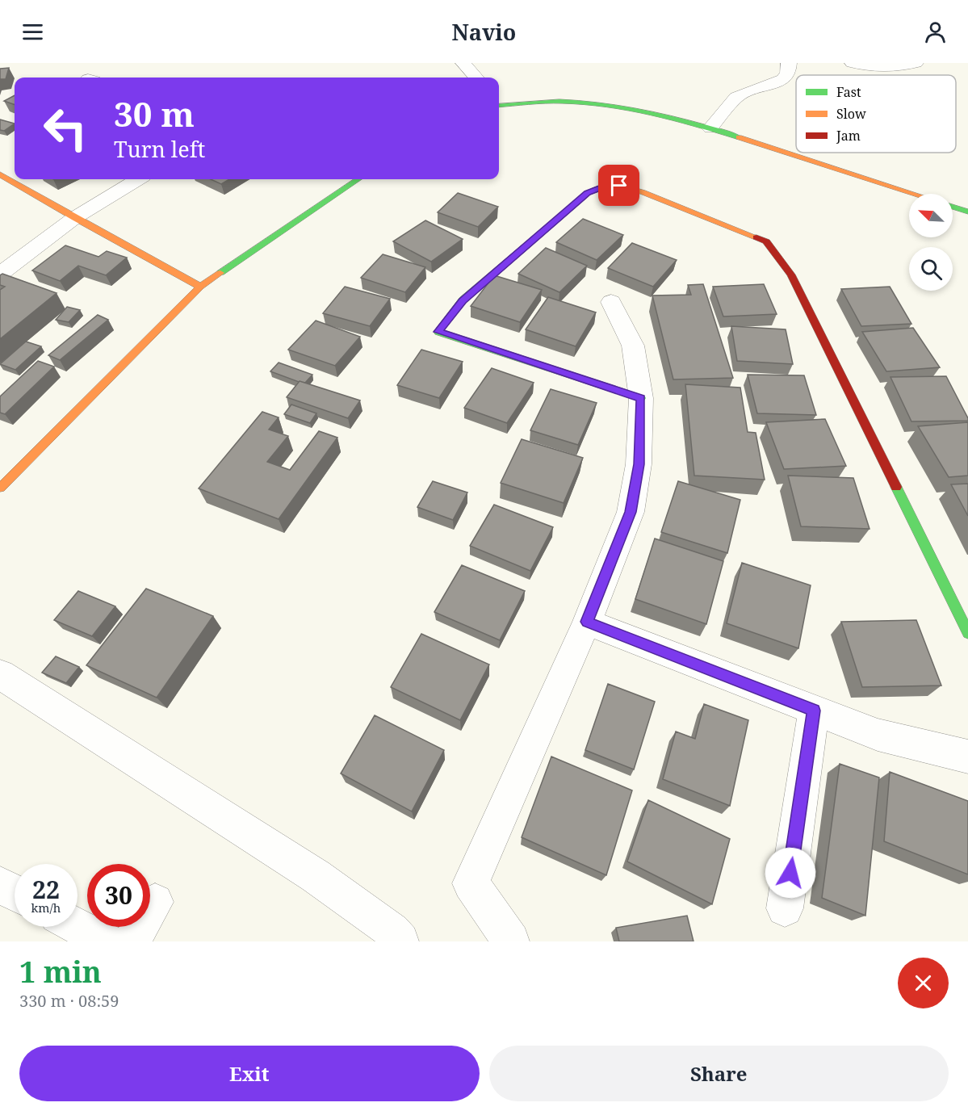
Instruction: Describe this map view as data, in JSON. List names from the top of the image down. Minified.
{"legend":["Fast","Slow","Jam"],"north":"top left","page":{"header":"Navio","turn":["30 m","Turn left"],"speed":"22 km/h","limit":"30","heading":["1 min","330 m · 08:59"],"buttons":["Exit","Share"]}}
